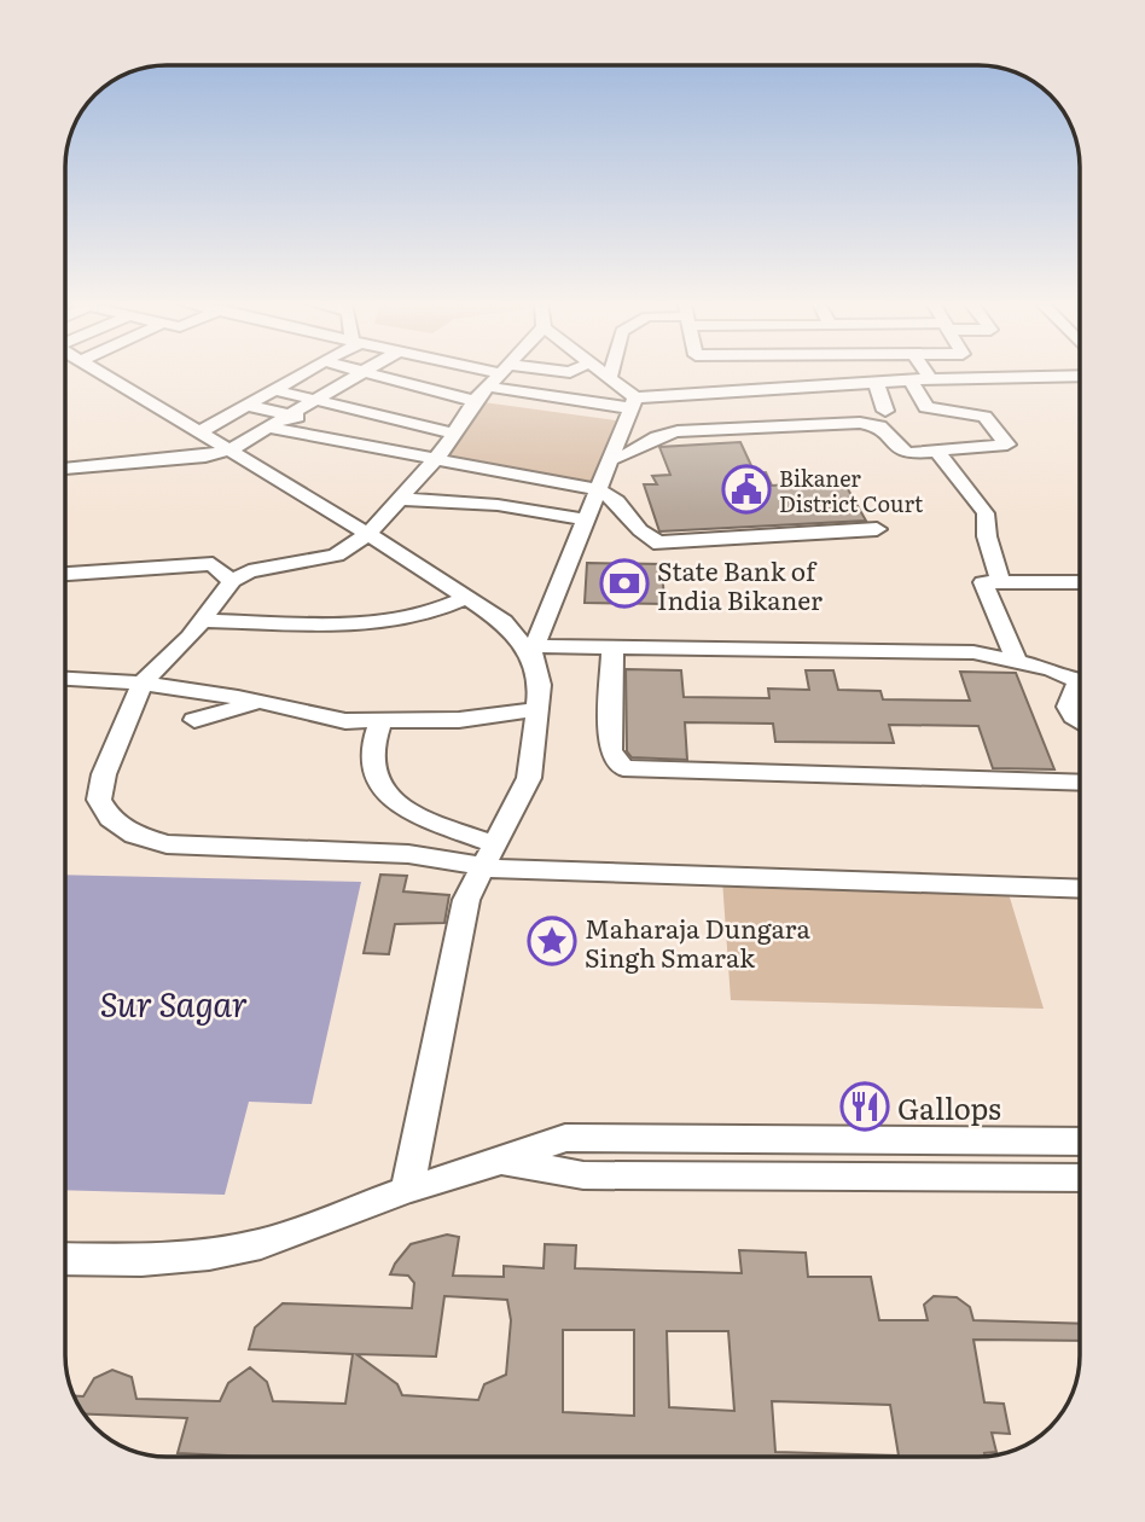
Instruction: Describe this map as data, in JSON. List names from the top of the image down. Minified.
{"water":["Sur Sagar"],"places":{"public building":["Bikaner District Court"],"bank":["State Bank of India Bikaner"],"place":["Maharaja Dungara Singh Smarak"],"restaurant":["Gallops"]}}
